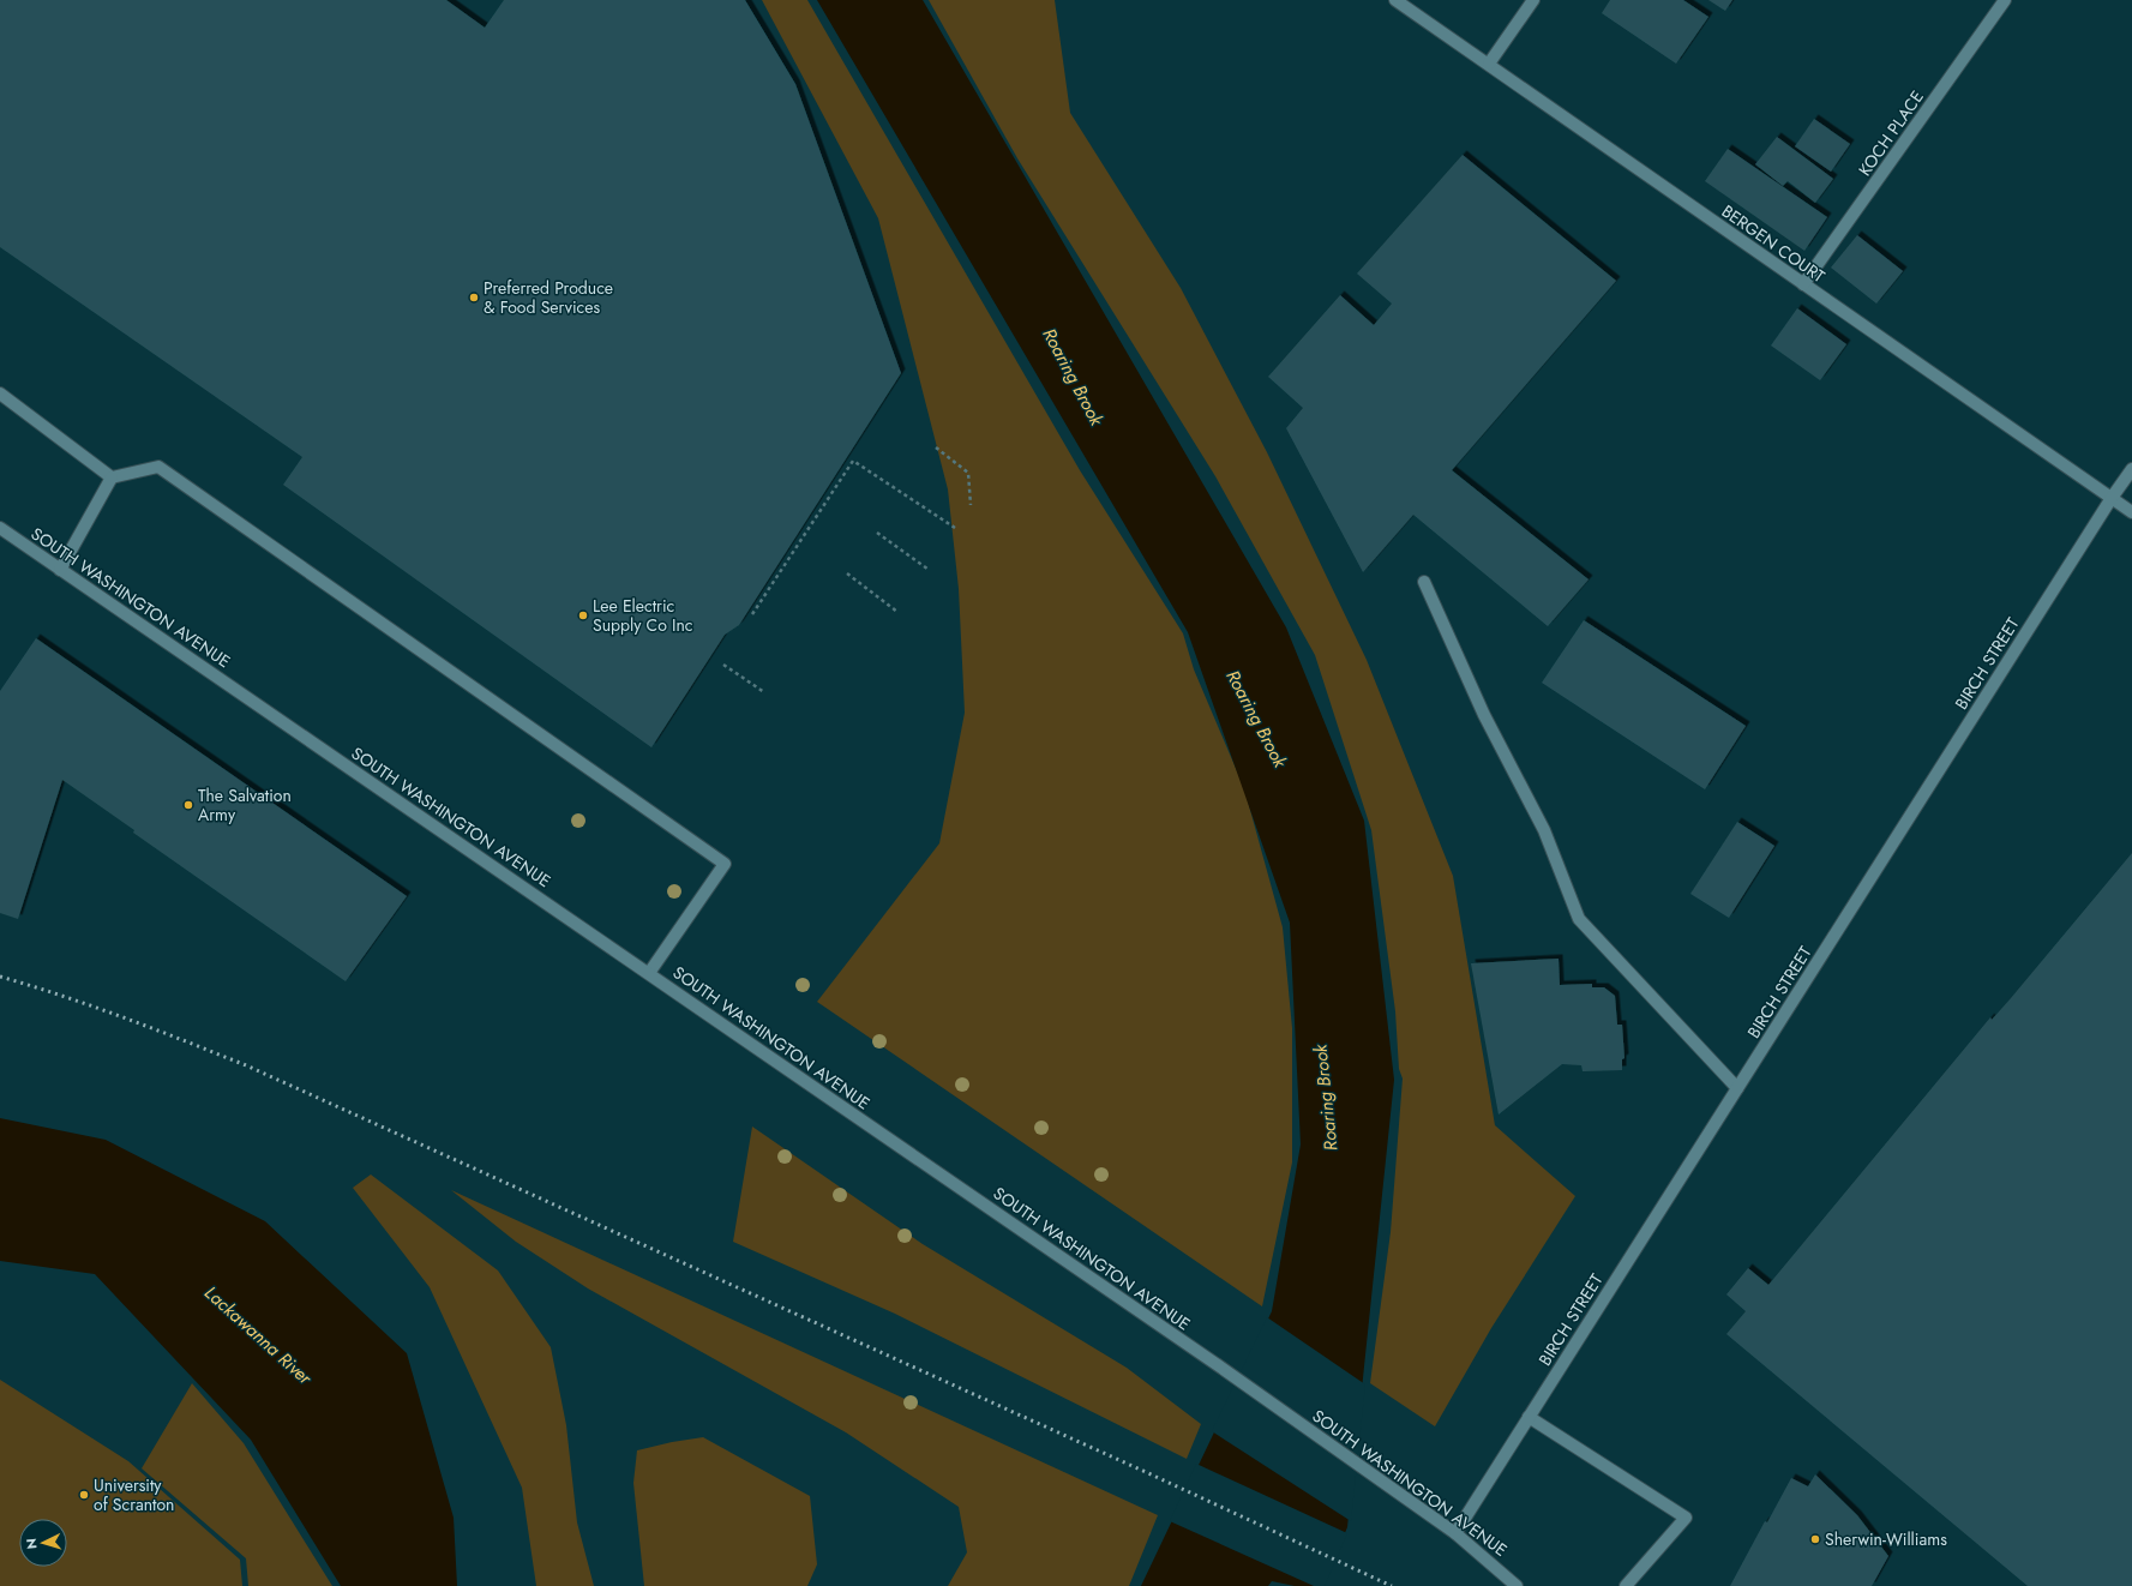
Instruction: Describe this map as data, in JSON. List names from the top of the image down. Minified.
{"streets":{"street":["KOCH PLACE","BERGEN COURT","SOUTH WASHINGTON AVENUE","BIRCH STREET"]},"crossings":[["KOCH PLACE","BERGEN COURT"],["BERGEN COURT","BIRCH STREET"],["SOUTH WASHINGTON AVENUE","BIRCH STREET"]],"water":["Roaring Brook","Lackawanna River"],"places":["Preferred Produce & Food Services","Lee Electric Supply Co Inc","The Salvation Army","University of Scranton","Sherwin-Williams"],"north":"left"}
